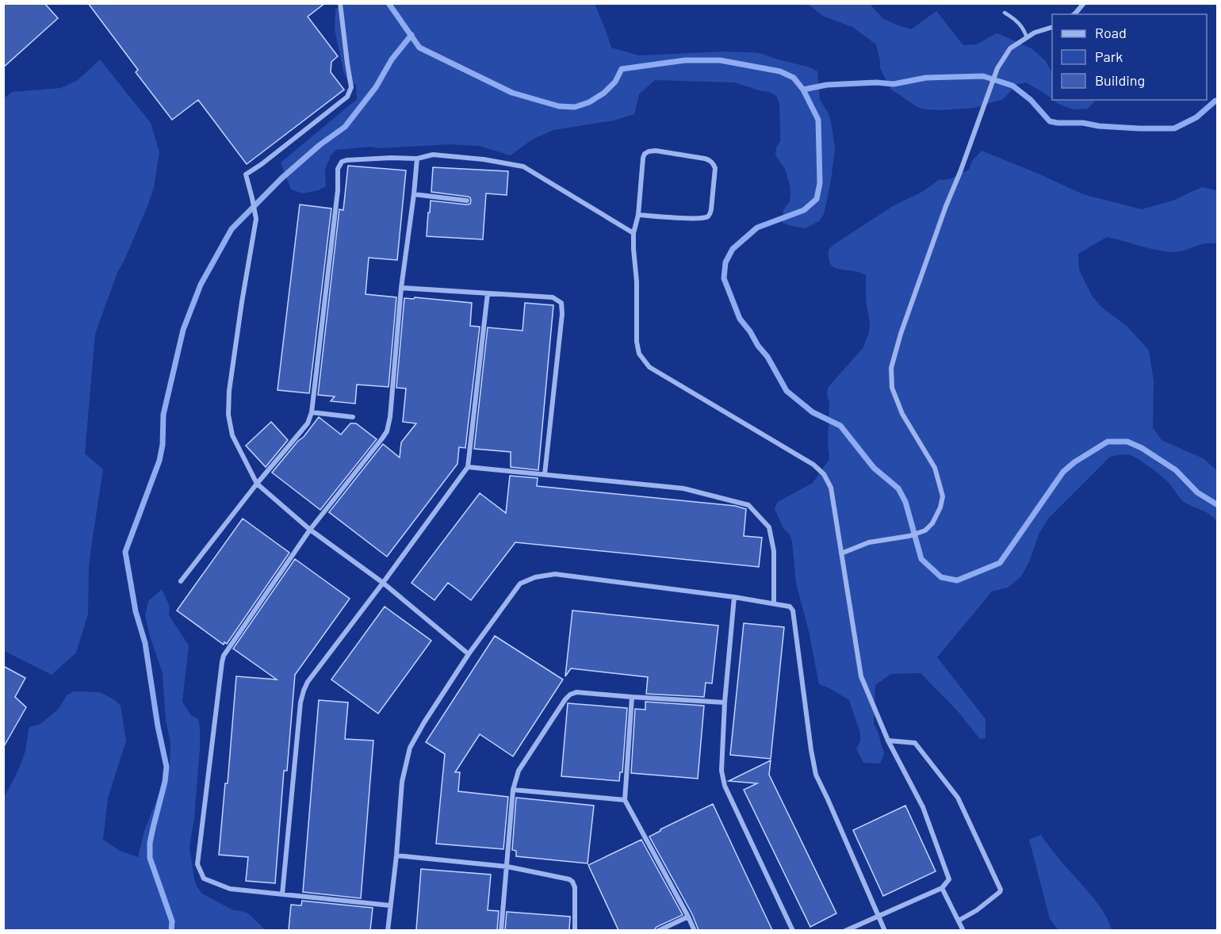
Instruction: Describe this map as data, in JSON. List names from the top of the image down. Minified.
{"legend":["Road","Park","Building"]}
